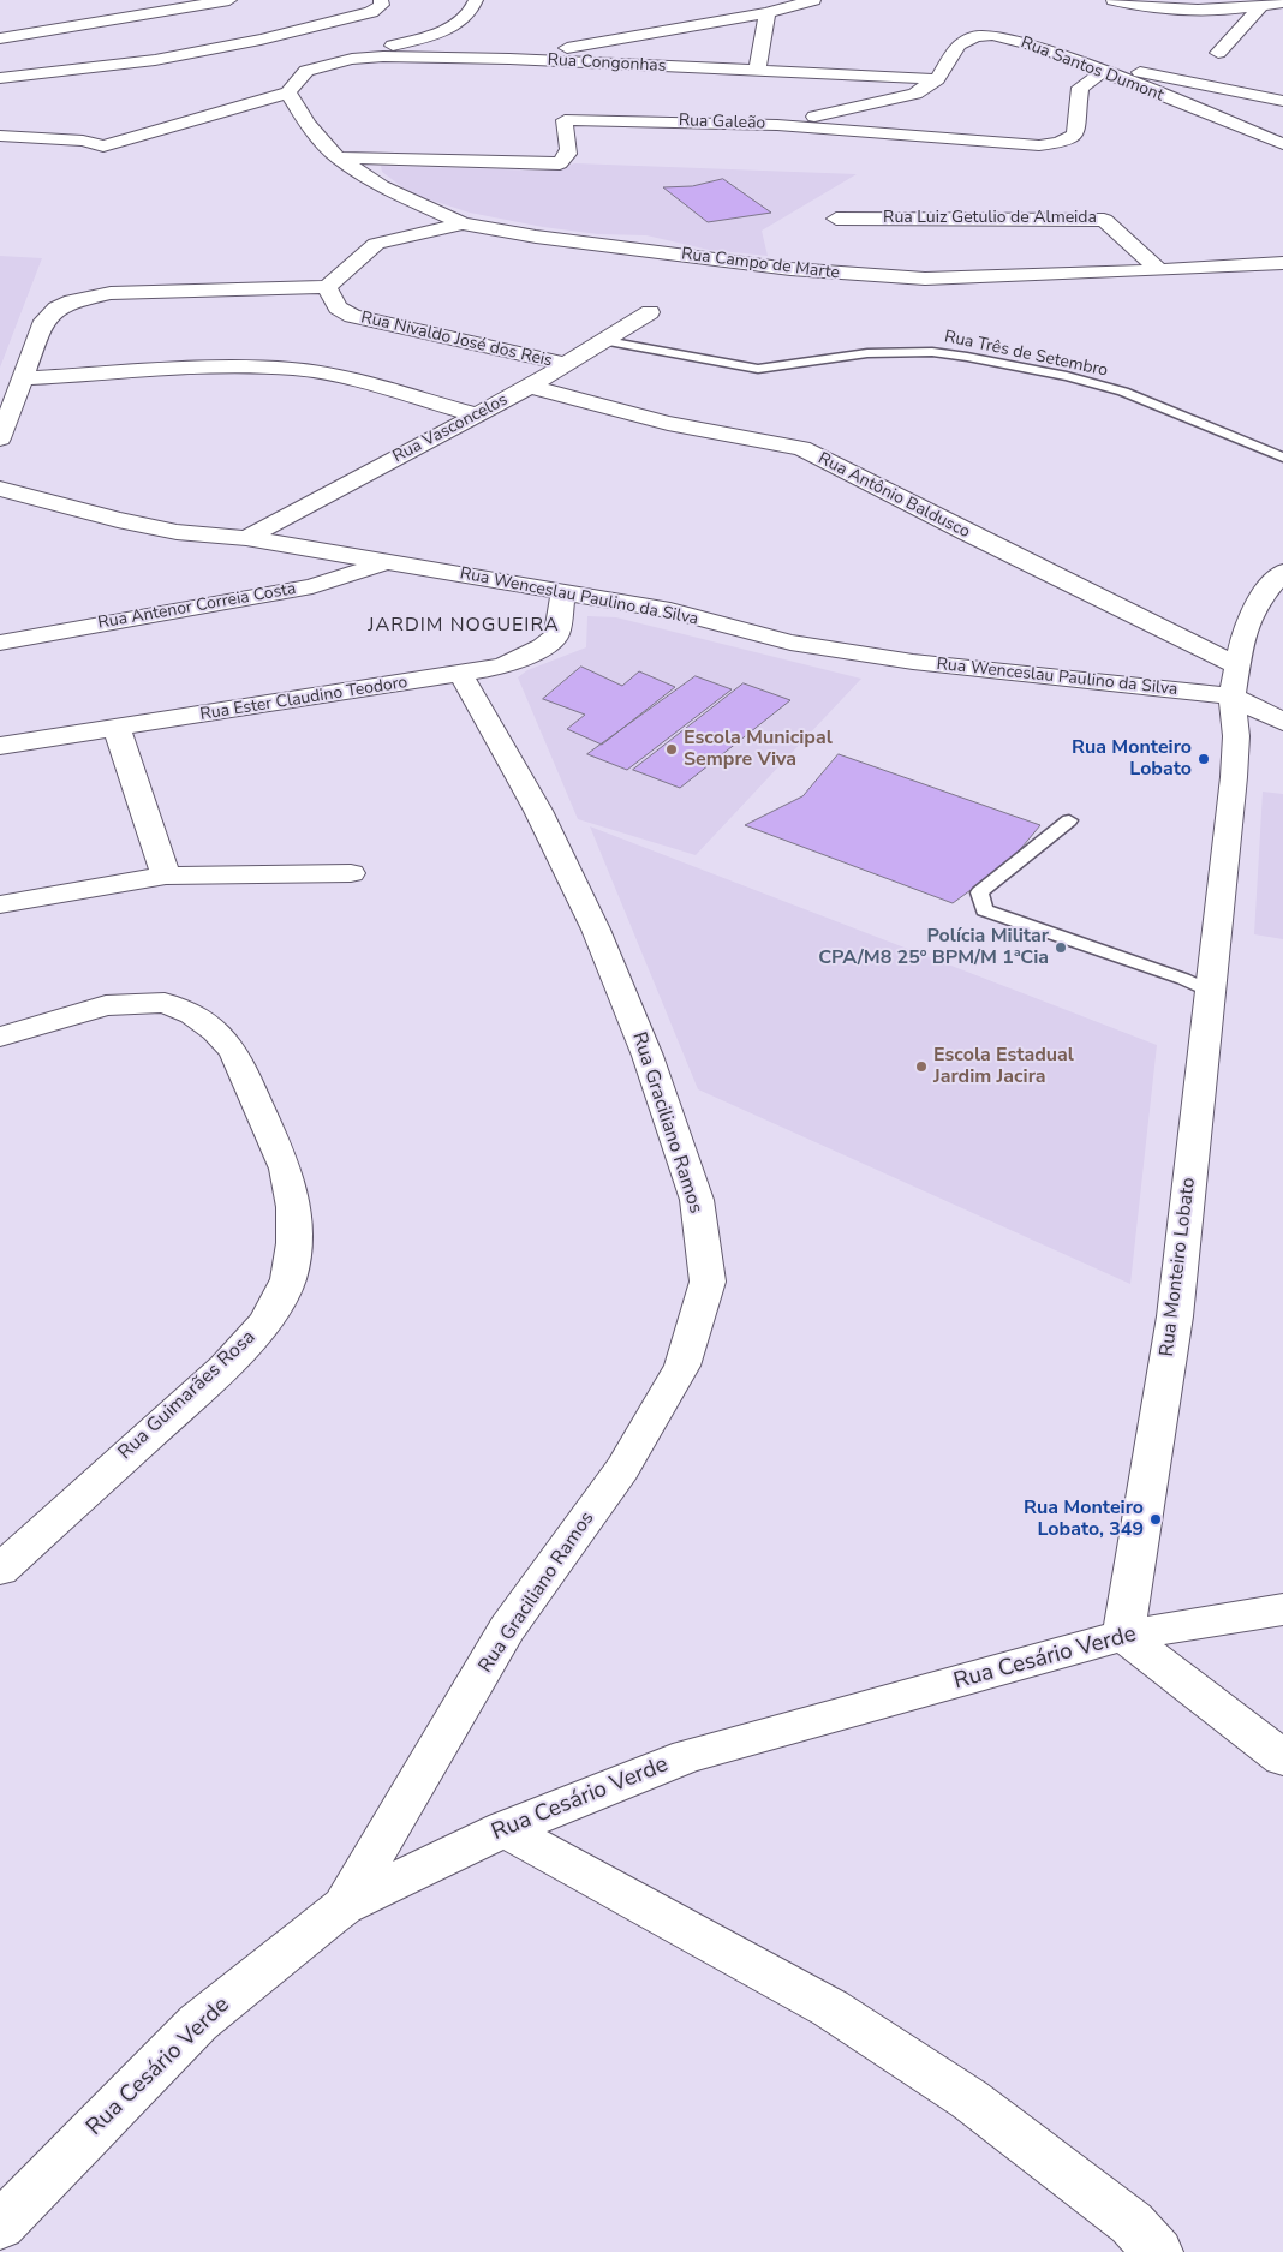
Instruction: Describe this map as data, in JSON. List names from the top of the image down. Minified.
{"streets":{"street":["Rua Congonhas","Rua Santos Dumont","Rua Galeão","Rua Luiz Getulio de Almeida","Rua Campo de Marte","Rua Nivaldo José dos Reis","Rua Vasconcelos","Rua Antônio Baldusco","Rua Wenceslau Paulino da Silva","Rua Antenor Correia Costa","Rua Ester Claudino Teodoro","Rua Graciliano Ramos","Rua Monteiro Lobato","Rua Guimarães Rosa","Rua Cesário Verde"],"lane":["Rua Três de Setembro"]},"crossings":[["Rua Congonhas","Rua Santos Dumont"],["Rua Congonhas","Rua Campo de Marte"],["Rua Santos Dumont","Rua Galeão"],["Rua Galeão","Rua Campo de Marte"],["Rua Luiz Getulio de Almeida","Rua Campo de Marte"],["Rua Nivaldo José dos Reis","Rua Vasconcelos"],["Rua Três de Setembro","Rua Vasconcelos"],["Rua Vasconcelos","Rua Antônio Baldusco"],["Rua Vasconcelos","Rua Wenceslau Paulino da Silva"],["Rua Antônio Baldusco","Rua Wenceslau Paulino da Silva"],["Rua Antônio Baldusco","Rua Monteiro Lobato"],["Rua Wenceslau Paulino da Silva","Rua Antenor Correia Costa"],["Rua Wenceslau Paulino da Silva","Rua Ester Claudino Teodoro"],["Rua Wenceslau Paulino da Silva","Rua Monteiro Lobato"],["Rua Ester Claudino Teodoro","Rua Graciliano Ramos"],["Rua Graciliano Ramos","Rua Cesário Verde"],["Rua Monteiro Lobato","Rua Cesário Verde"]],"districts":["JARDIM NOGUEIRA"],"places":["Escola Municipal Sempre Viva","Rua Monteiro Lobato","Polícia Militar CPA/M8 25º BPM/M 1ªCia","Escola Estadual Jardim Jacira","Rua Monteiro Lobato, 349"]}
